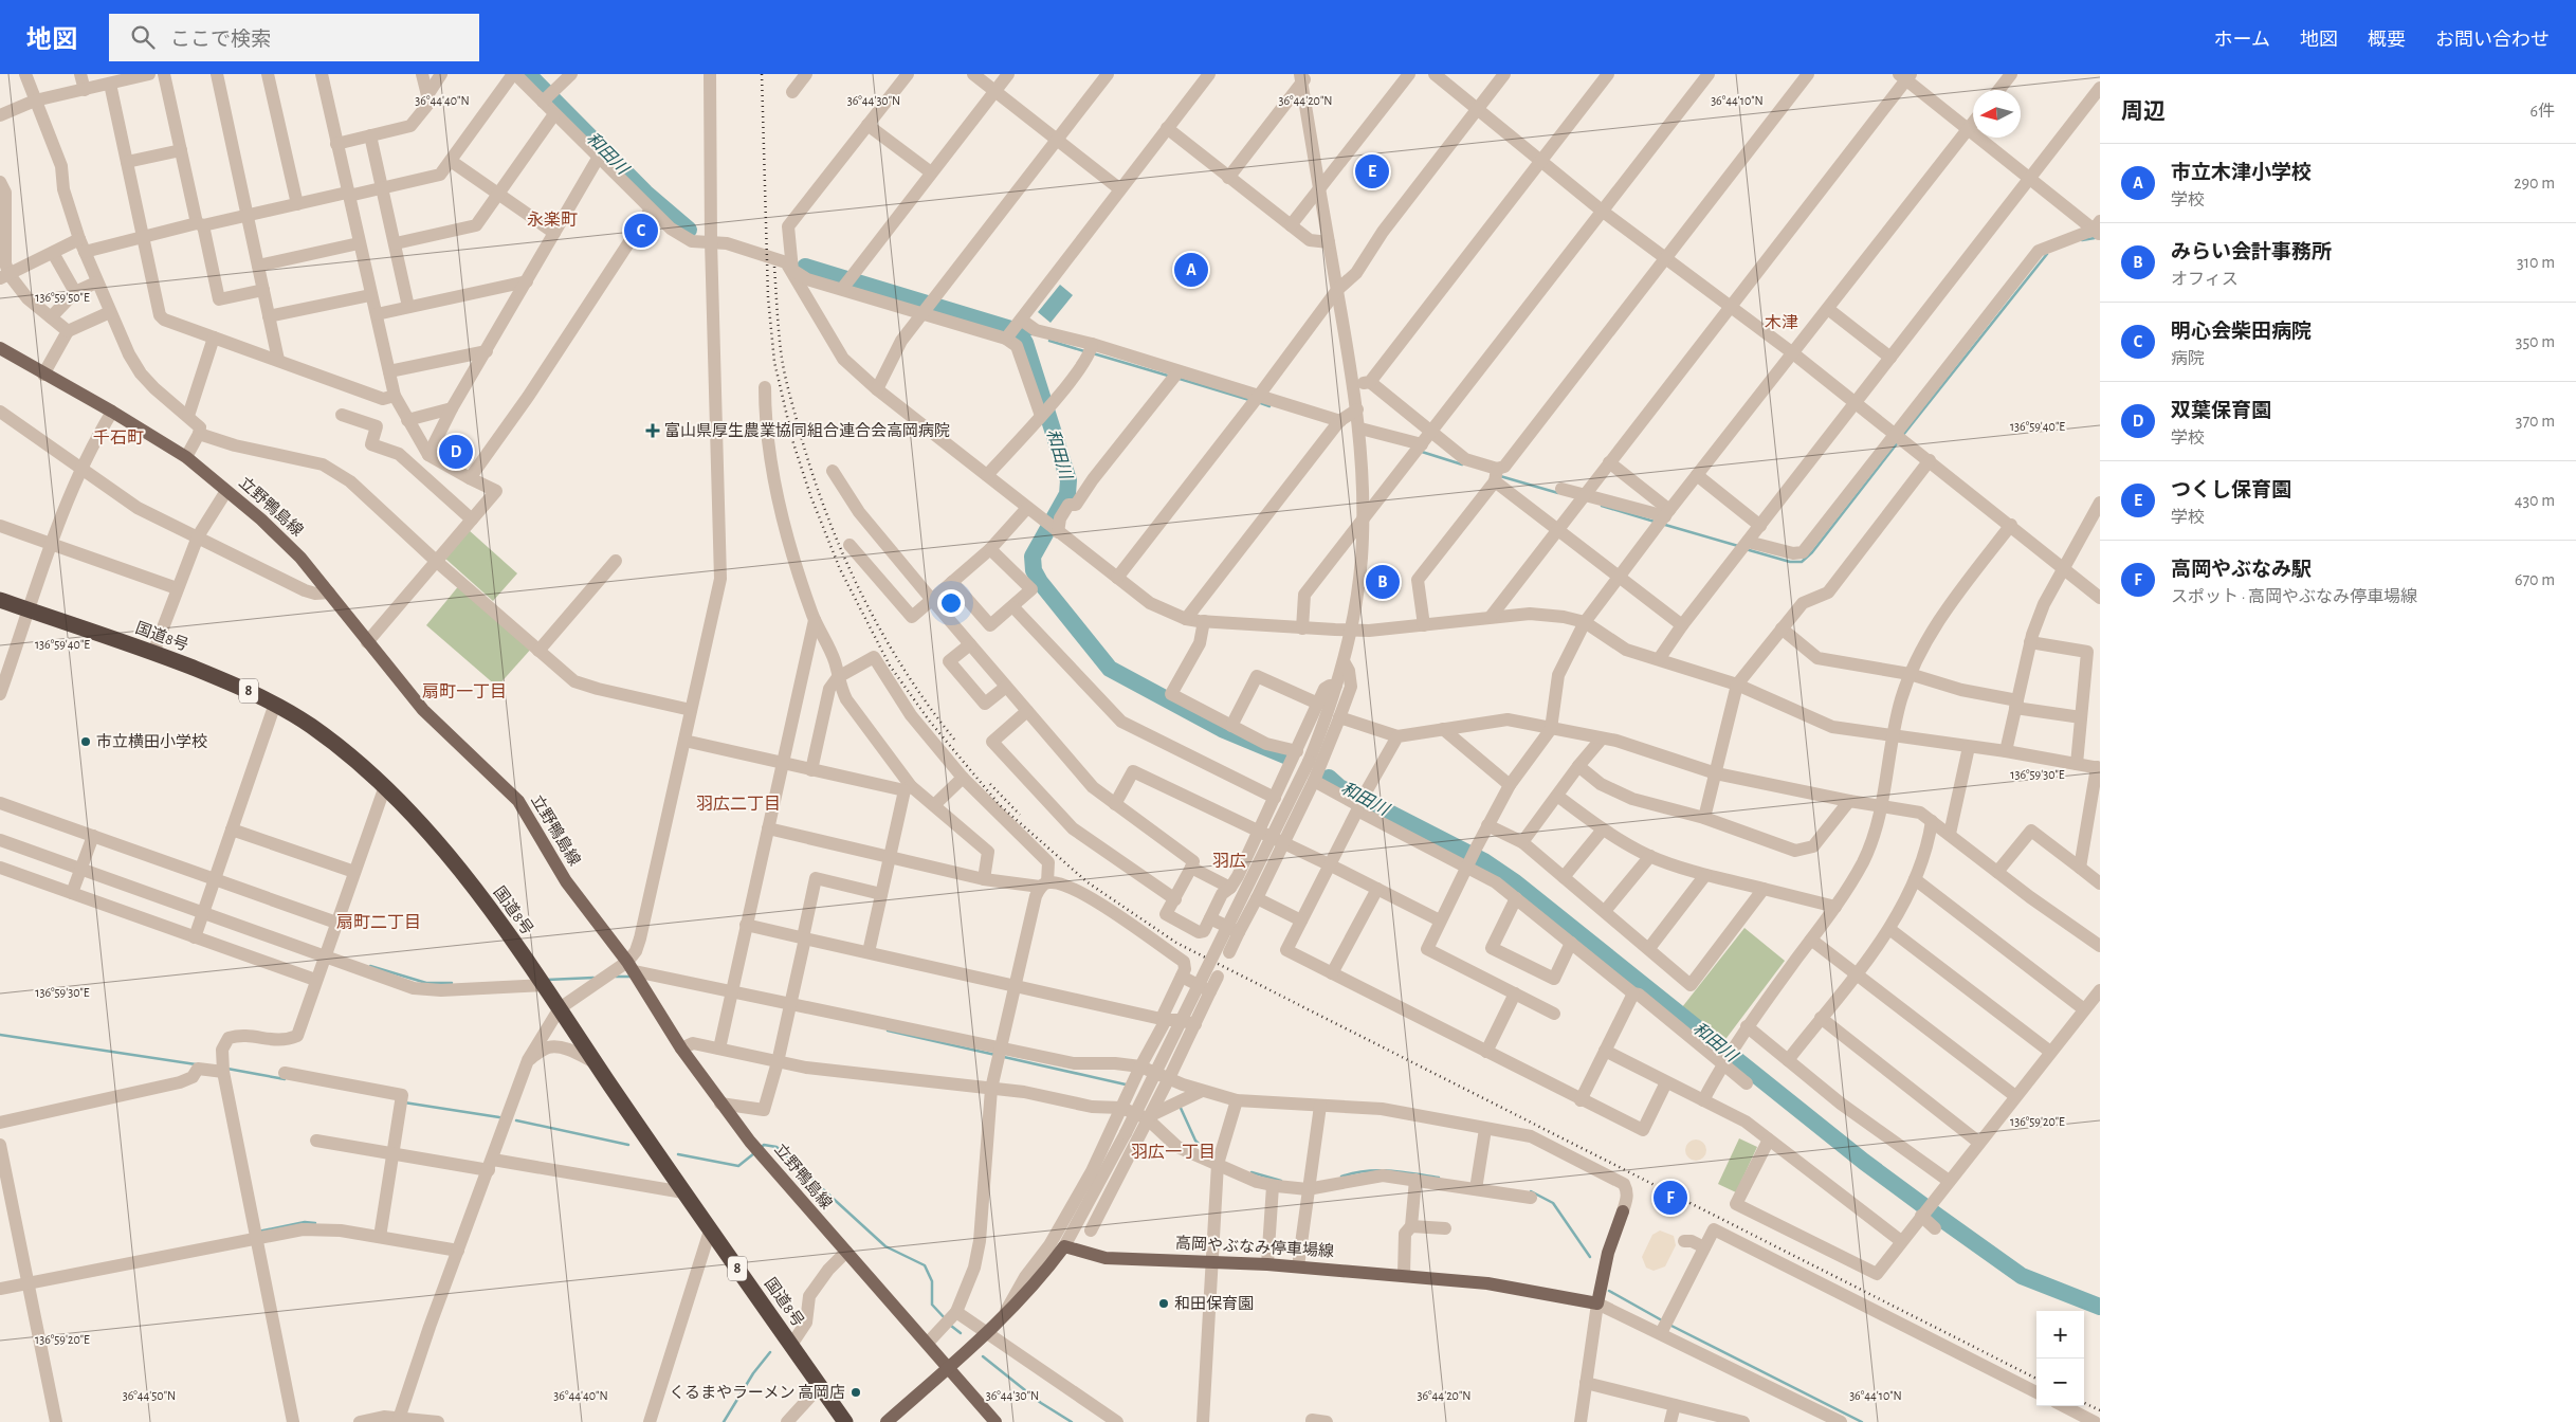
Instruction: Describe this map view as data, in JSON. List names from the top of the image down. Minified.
{"streets":{"highway":["国道8号","8"],"main road":["立野鴨島線","高岡やぶなみ停車場線"]},"districts":["永楽町","木津","千石町","扇町一丁目","羽広二丁目","羽広","扇町二丁目","羽広一丁目"],"water":["和田川"],"places":{"health":["富山県厚生農業協同組合連合会高岡病院"],"other":["市立横田小学校","和田保育園","くるまやラーメン 高岡店"]},"north":"left","page":{"header":"地図","search":"ここで検索","nav":["ホーム","地図","概要","お問い合わせ"],"heading":["周辺","6件"],"list":[{"mark":"A","name":"市立木津小学校","note":"学校","value":"290 m"},{"mark":"B","name":"みらい会計事務所","note":"オフィス","value":"310 m"},{"mark":"C","name":"明心会柴田病院","note":"病院","value":"350 m"},{"mark":"D","name":"双葉保育園","note":"学校","value":"370 m"},{"mark":"E","name":"つくし保育園","note":"学校","value":"430 m"},{"mark":"F","name":"高岡やぶなみ駅","note":"スポット · 高岡やぶなみ停車場線","value":"670 m"}],"pins":["E","C","A","D","B","F"],"map_buttons":["+","−"]},"coordinates":["36°44'40\"N","36°44'30\"N","36°44'20\"N","36°44'10\"N","136°59'50\"E","136°59'40\"E","136°59'30\"E","136°59'20\"E","36°44'50\"N"]}
